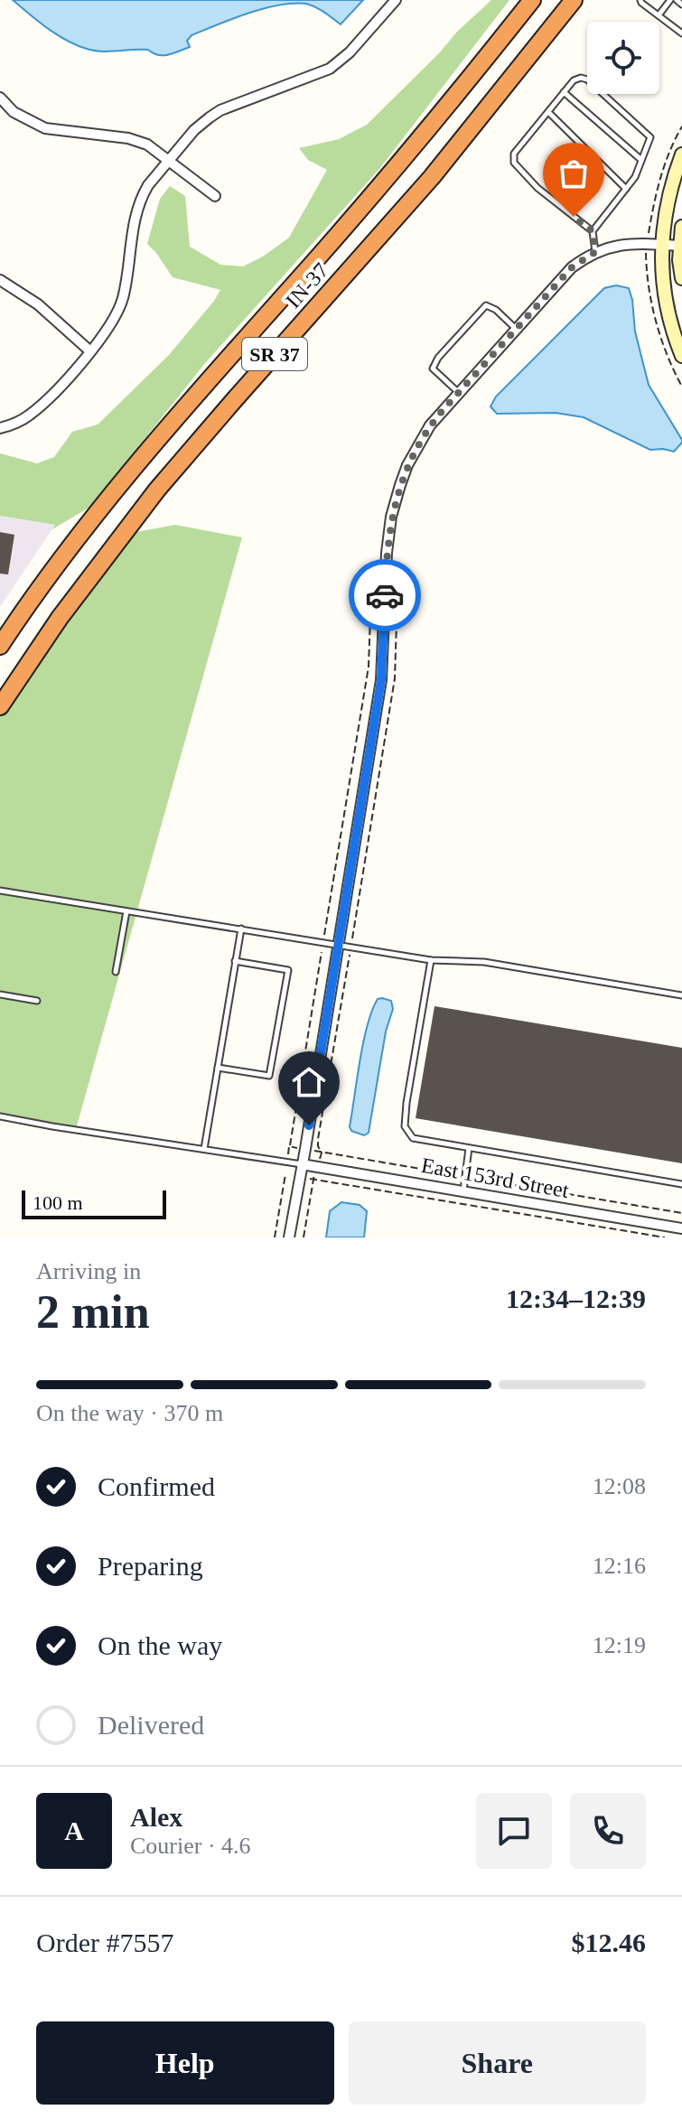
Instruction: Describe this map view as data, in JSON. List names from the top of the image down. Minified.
{"streets":{"highway":["IN-37","SR 37"],"street":["East 153rd Street"]},"scale_bar":"100 m","page":{"scale":"100 m","heading":["2 min","Arriving in","12:34–12:39"],"panel":["Alex","Courier · 4.6","Order #7557","$12.46"],"bar":"On the way · 370 m","list":[["Confirmed","12:08"],["Preparing","12:16"],["On the way","12:19"],"Delivered"],"round":"A","buttons":["Help","Share"]}}
